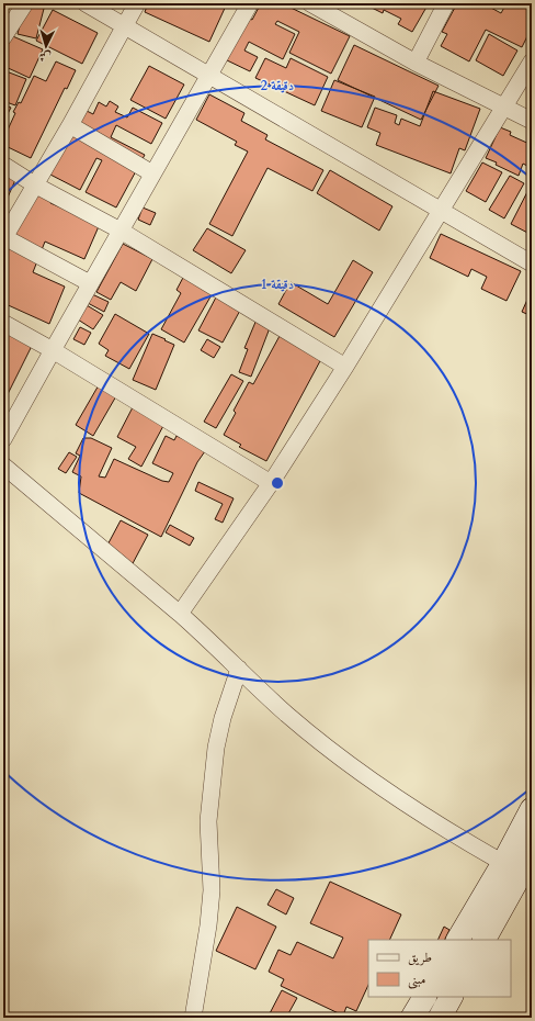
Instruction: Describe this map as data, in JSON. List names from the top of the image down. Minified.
{"legend":["طريق","مبنى"],"north":"bottom","rings":["2 دقيقة","1 دقيقة"]}
